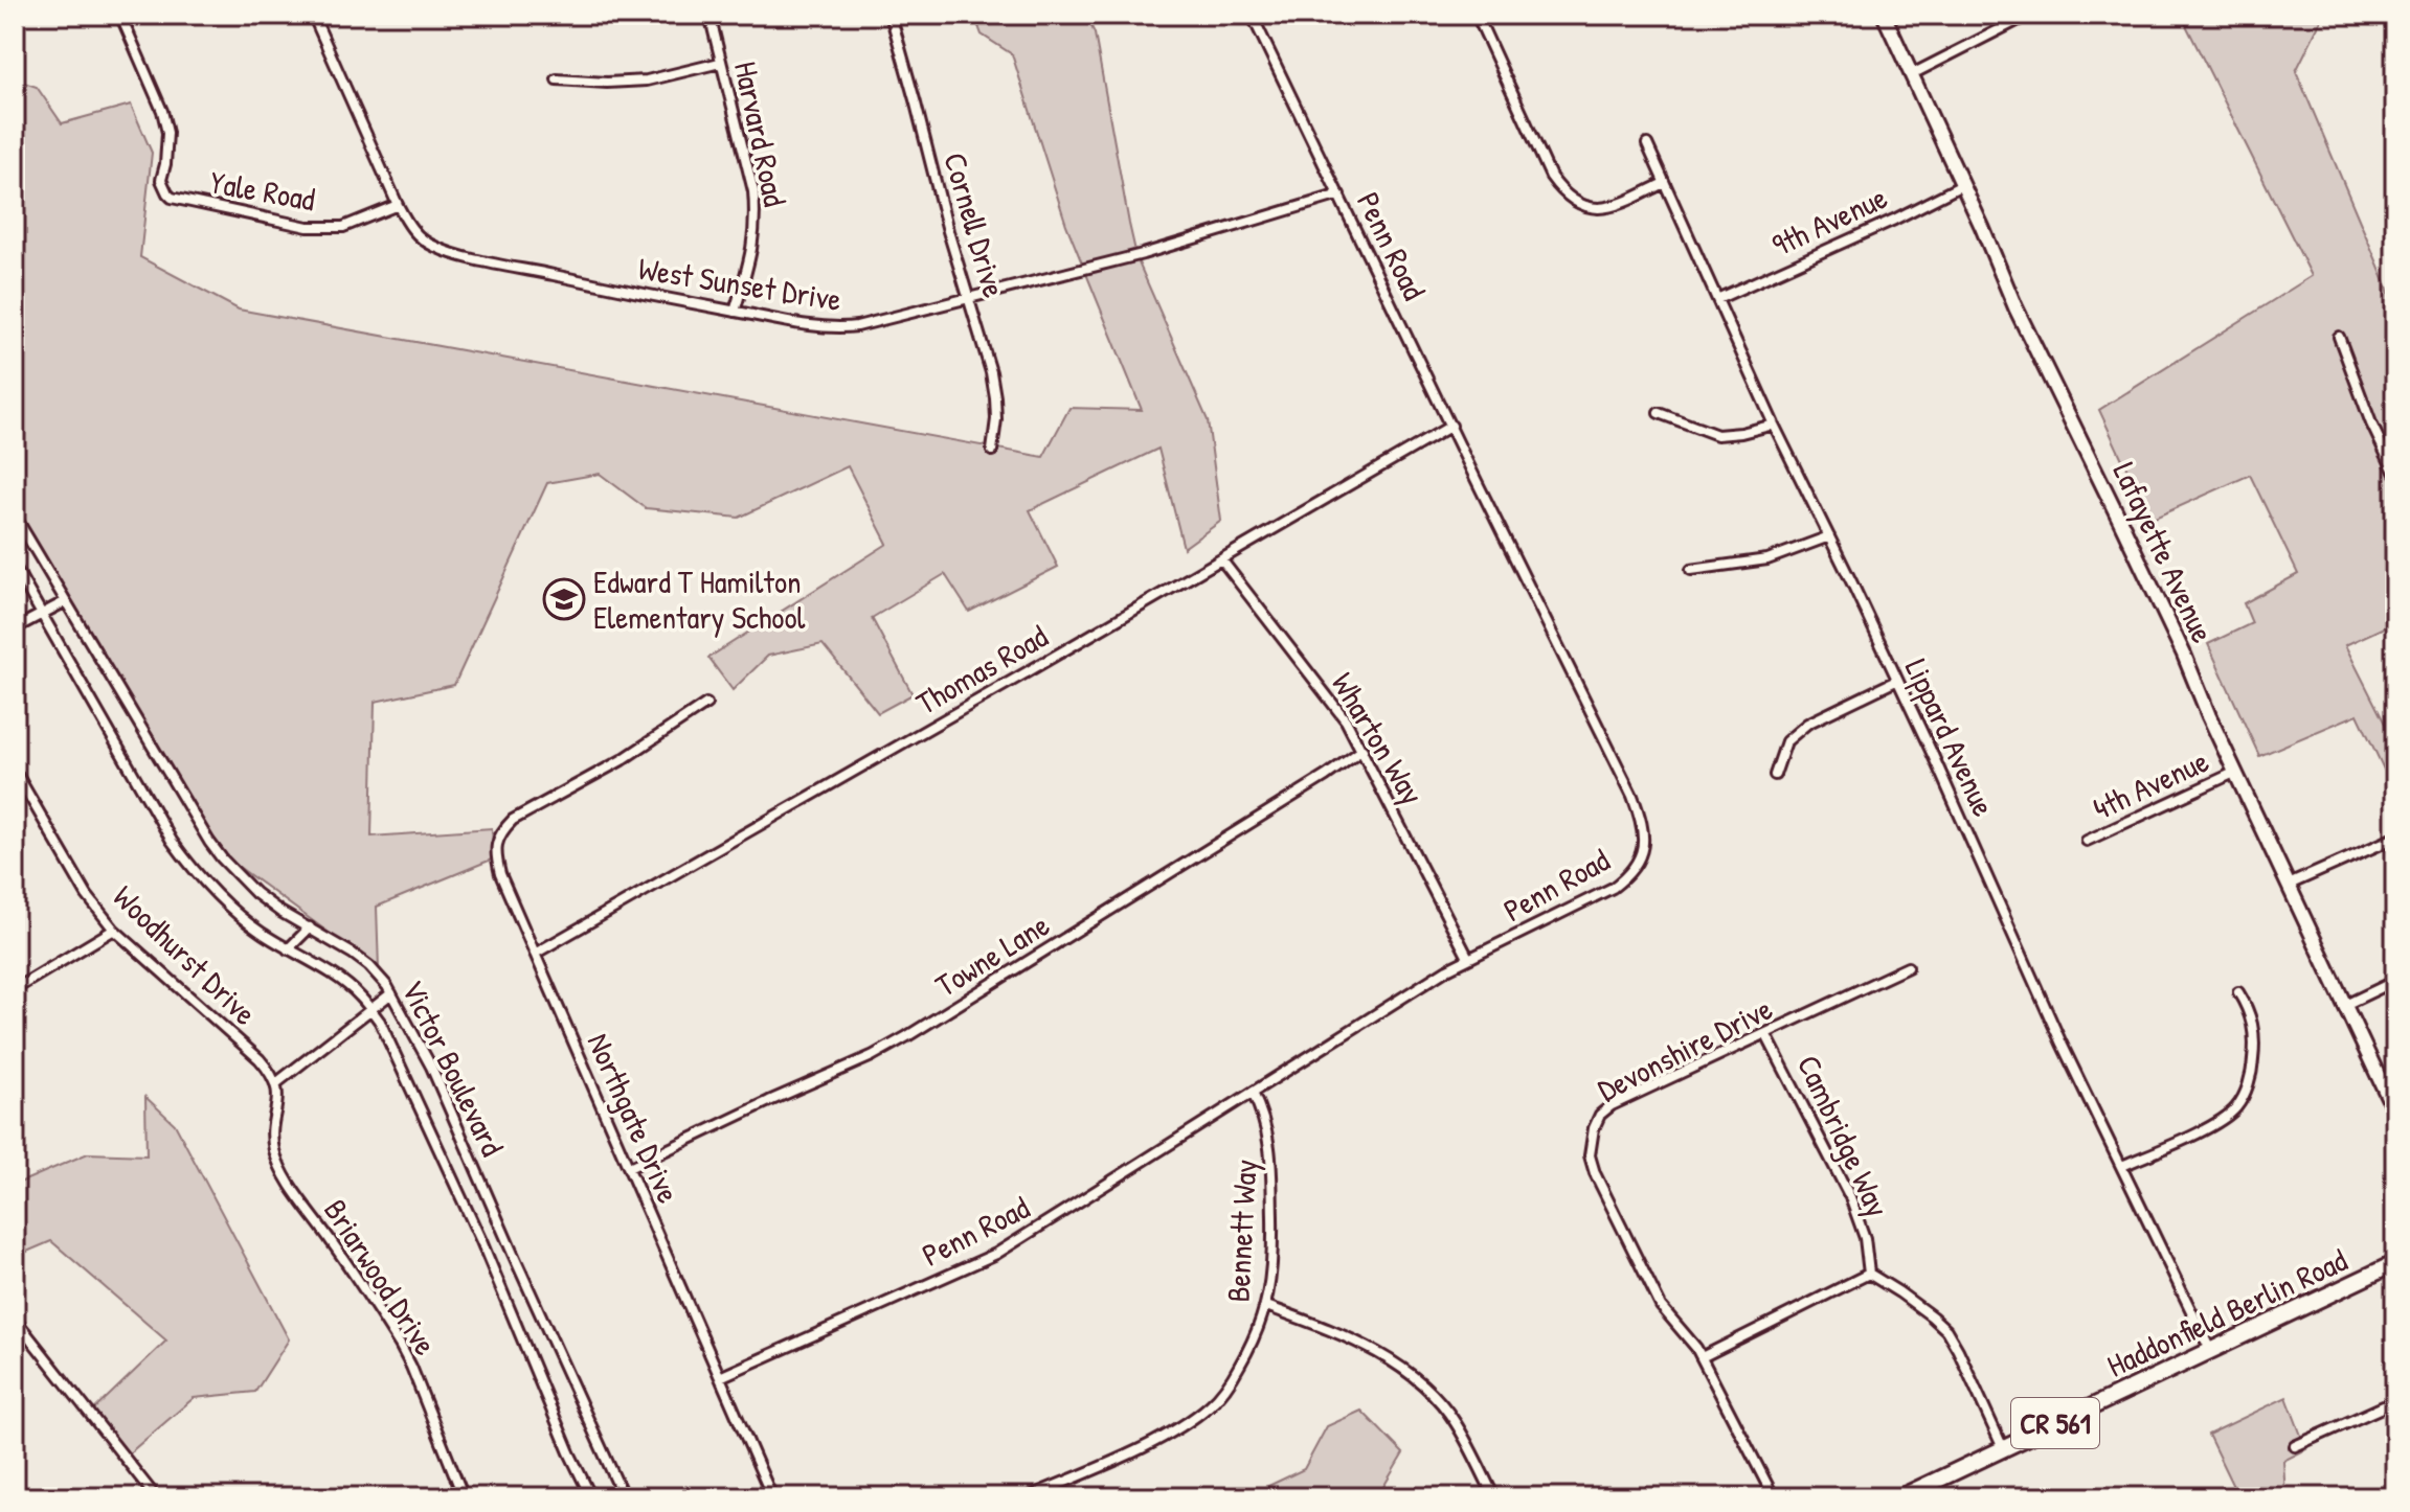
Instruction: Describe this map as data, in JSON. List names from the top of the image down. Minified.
{"streets":{"main road":["Haddonfield Berlin Road","CR 561"],"street":["Harvard Road","Yale Road","9th Avenue","Cornell Drive","Penn Road","West Sunset Drive","Lafayette Avenue","Thomas Road","Lippard Avenue","Wharton Way","4th Avenue","Woodhurst Drive","Towne Lane","Devonshire Drive","Victor Boulevard","Northgate Drive","Cambridge Way","Bennett Way","Briarwood Drive"]},"crossings":[["Harvard Road","West Sunset Drive"],["Yale Road","West Sunset Drive"],["9th Avenue","Lafayette Avenue"],["9th Avenue","Lippard Avenue"],["Cornell Drive","West Sunset Drive"],["Penn Road","West Sunset Drive"],["Penn Road","Thomas Road"],["Penn Road","Wharton Way"],["Penn Road","Northgate Drive"],["Penn Road","Bennett Way"],["Lafayette Avenue","4th Avenue"],["Thomas Road","Wharton Way"],["Thomas Road","Northgate Drive"],["Lippard Avenue","Haddonfield Berlin Road"],["Wharton Way","Towne Lane"],["Woodhurst Drive","Briarwood Drive"],["Towne Lane","Northgate Drive"],["Devonshire Drive","Cambridge Way"]],"places":{"school or university":["Edward T Hamilton Elementary School"]}}
